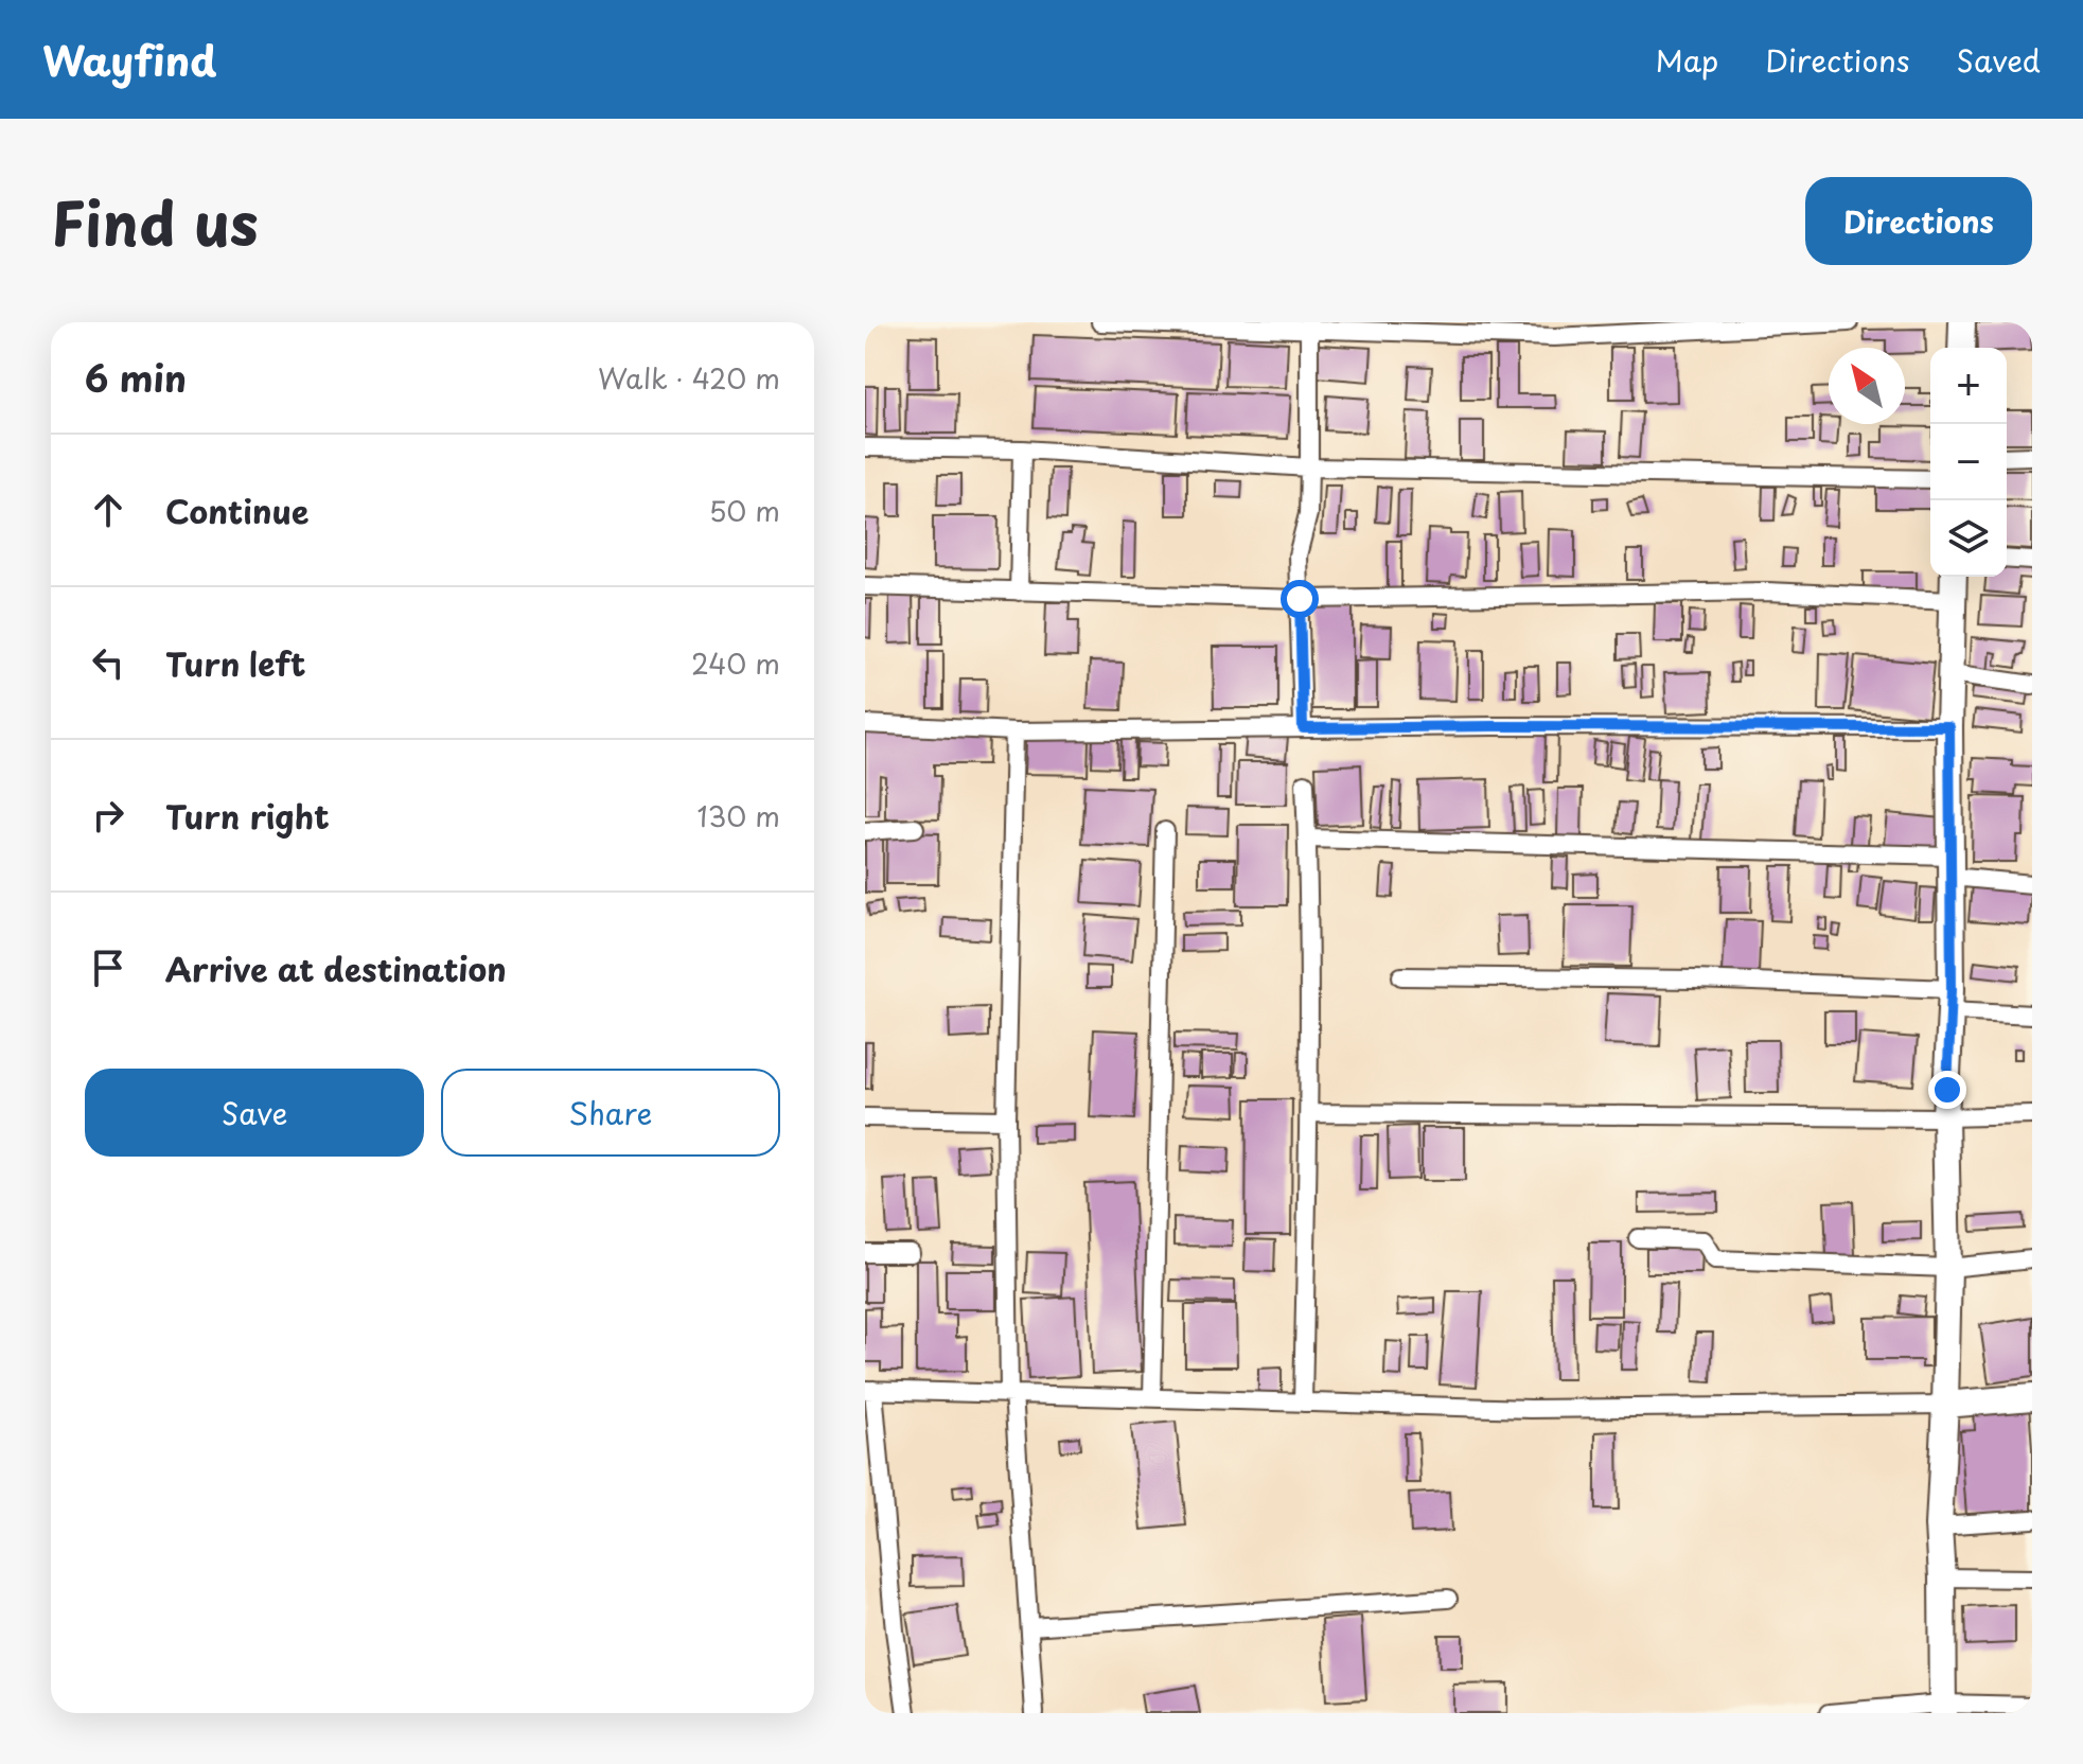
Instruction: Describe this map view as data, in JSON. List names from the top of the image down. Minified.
{"north":"top left","page":{"header":"Wayfind","nav":["Map","Directions","Saved"],"title":"Find us","buttons":["Directions",["Save","Share"]],"heading":["6 min","Walk · 420 m"],"map_buttons":["+","−"],"list":[["Continue","50 m"],["Turn left","240 m"],["Turn right","130 m"],"Arrive at destination"]}}
